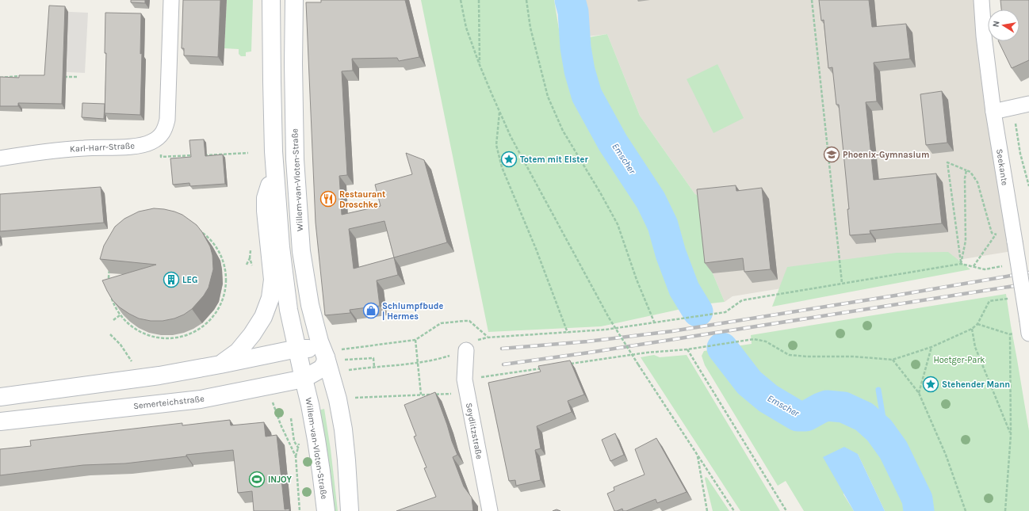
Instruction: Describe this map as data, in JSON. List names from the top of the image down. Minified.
{"streets":{"main road":["Willem-van-Vloten-Straße","Semerteichstraße"],"street":["Karl-Harr-Straße","Seekante","Seydlitzstraße"]},"crossings":[["Willem-van-Vloten-Straße","Semerteichstraße"]],"water":["Emscher"],"parks":["Hoetger-Park"],"places":{"school or university":["Phoenix-Gymnasium"],"place":["Totem mit Elster","Stehender Mann"],"restaurant":["Restaurant Droschke"],"building":["LEG"],"shop":["Schlumpfbude | Hermes"],"sports":["INJOY"]},"north":"left"}
